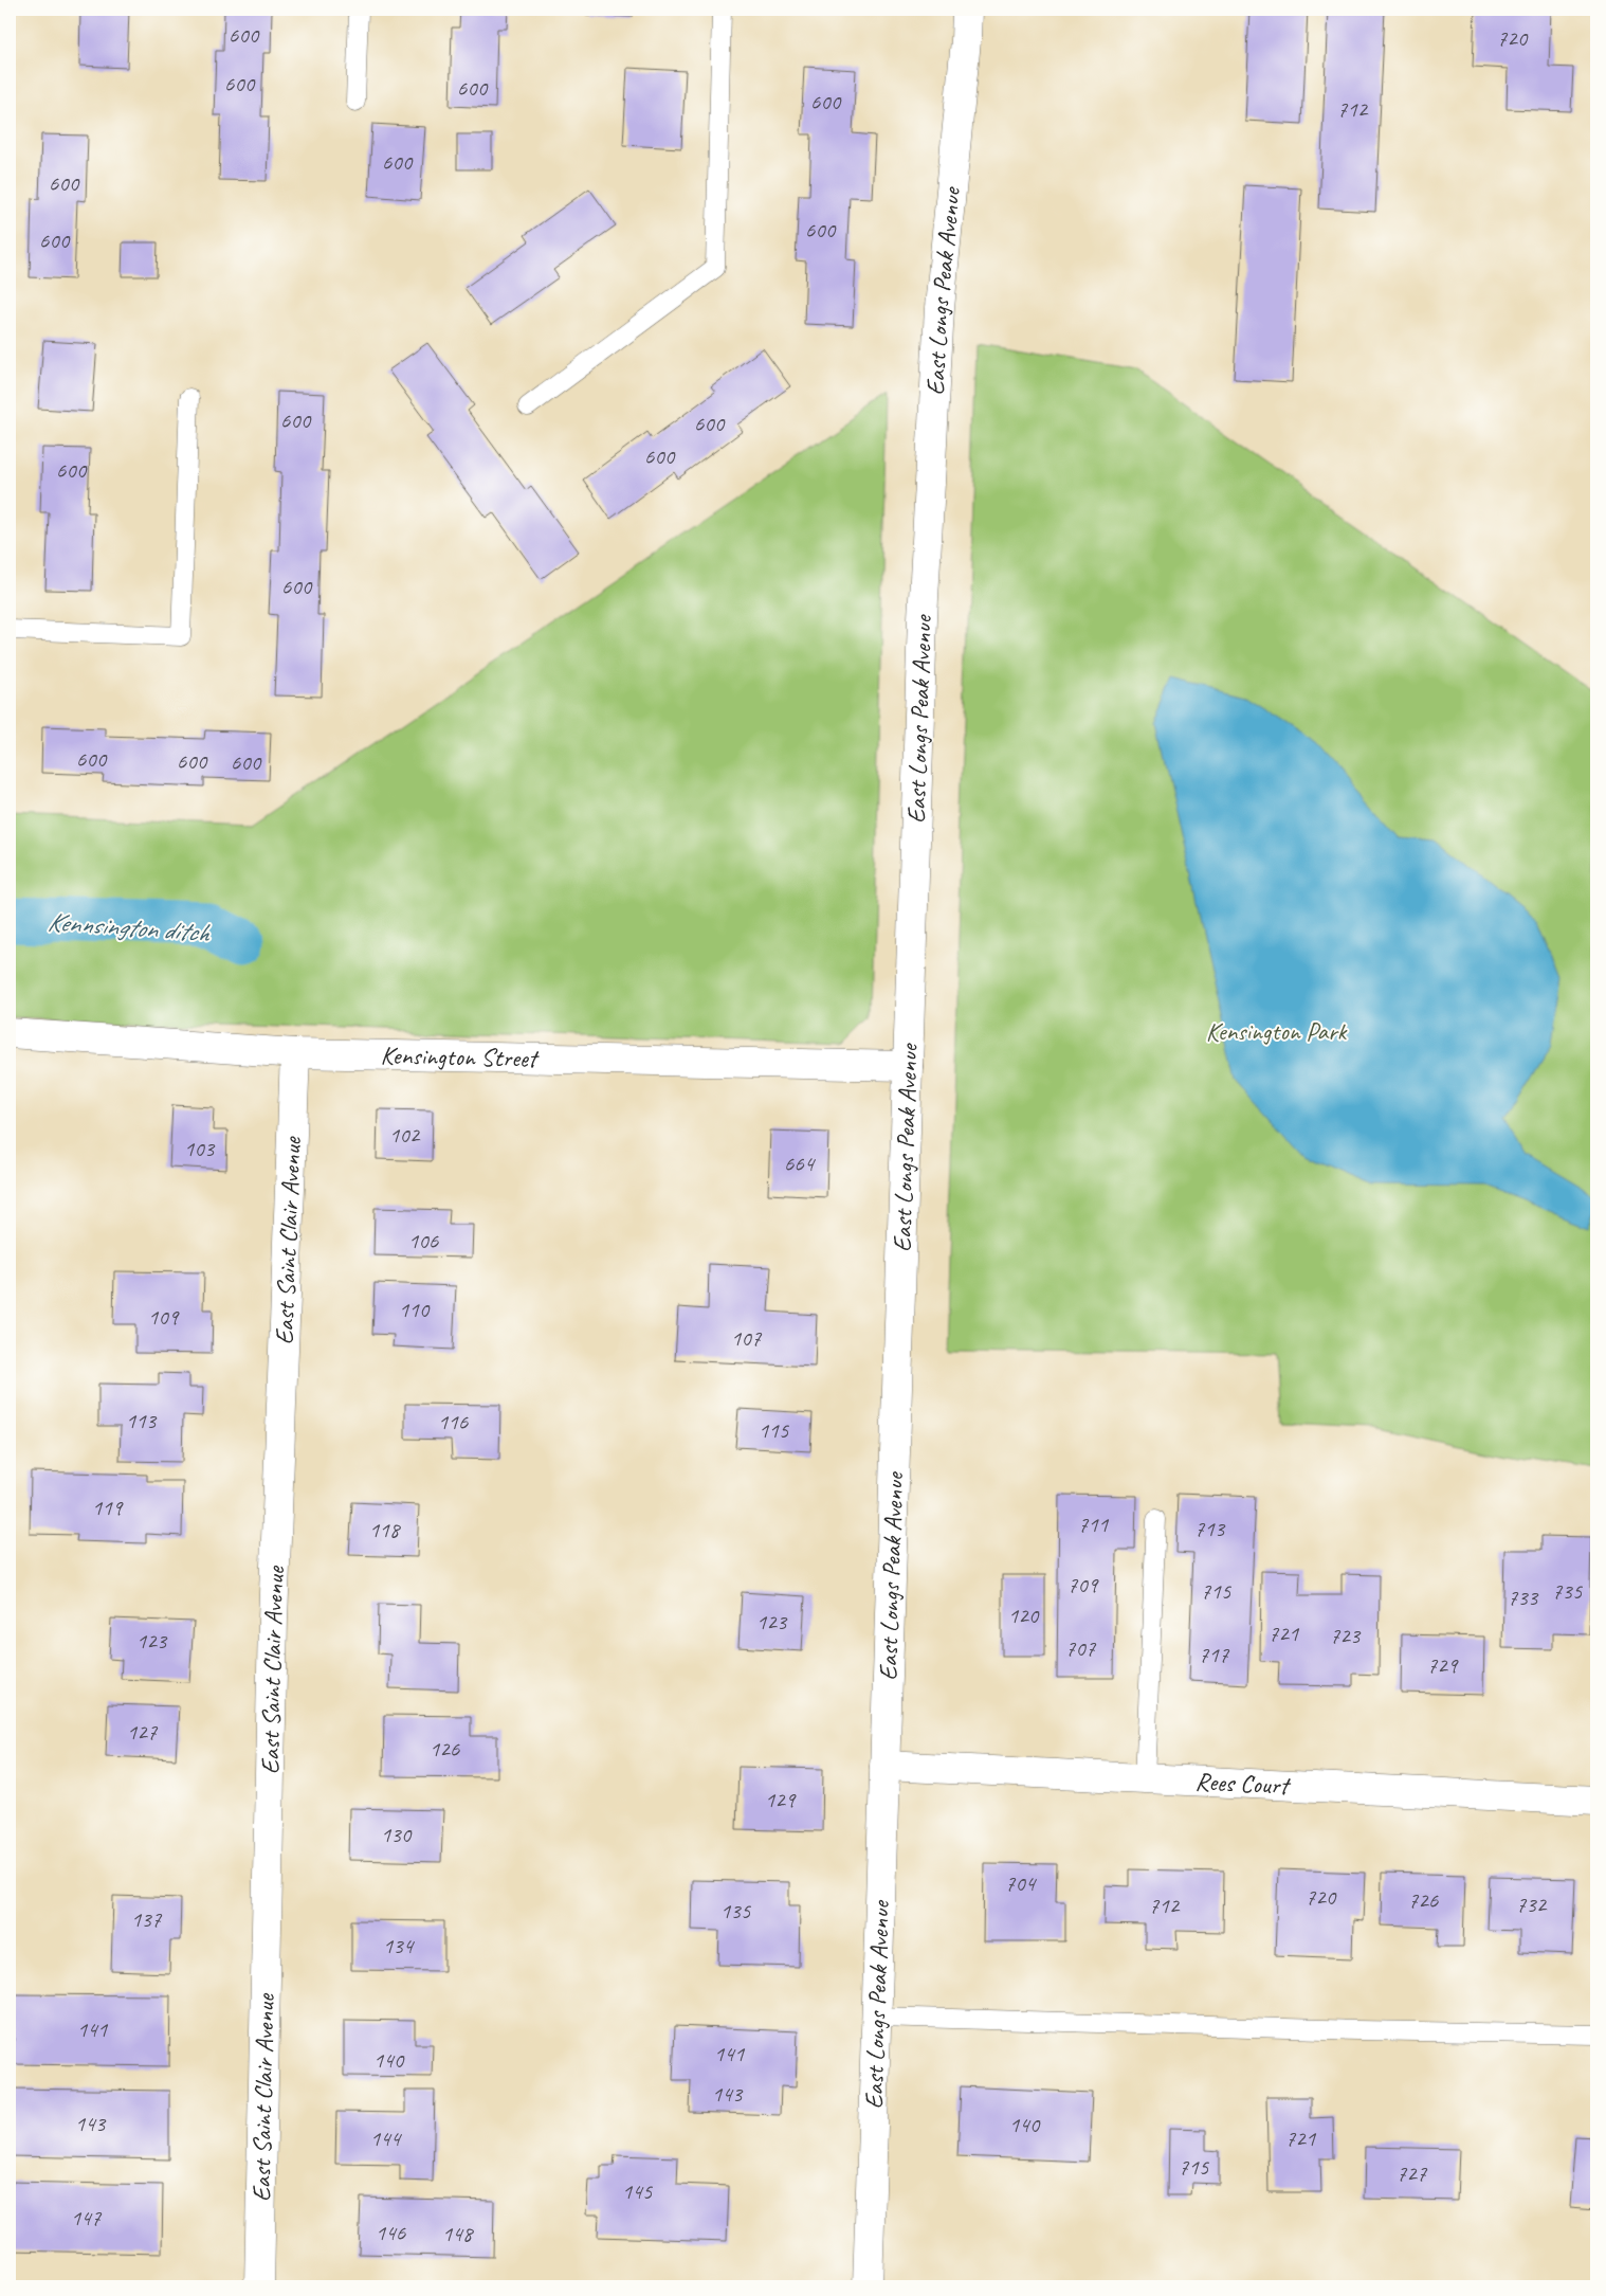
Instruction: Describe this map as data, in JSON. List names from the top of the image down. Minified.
{"streets":{"street":["East Longs Peak Avenue","Kensington Street","East Saint Clair Avenue","Rees Court"]},"crossings":[["East Longs Peak Avenue","Kensington Street"],["East Longs Peak Avenue","Rees Court"],["Kensington Street","East Saint Clair Avenue"]],"water":["Kennsington ditch"],"parks":["Kensington Park"],"house_numbers":["600","720","600","600","600","712","600","600","600","600","600","600","600","600","600","600","600","600","102","103","664","106","110","109","107","113","116","115","119","711","713","118","709","715","735","733","120","123","721","723","123","707","717","729","127","126","129","130","704","720","726","732","712","135","137","134","141","141","140","143","143","140","144","721","715","727","145","147","146","148"]}
